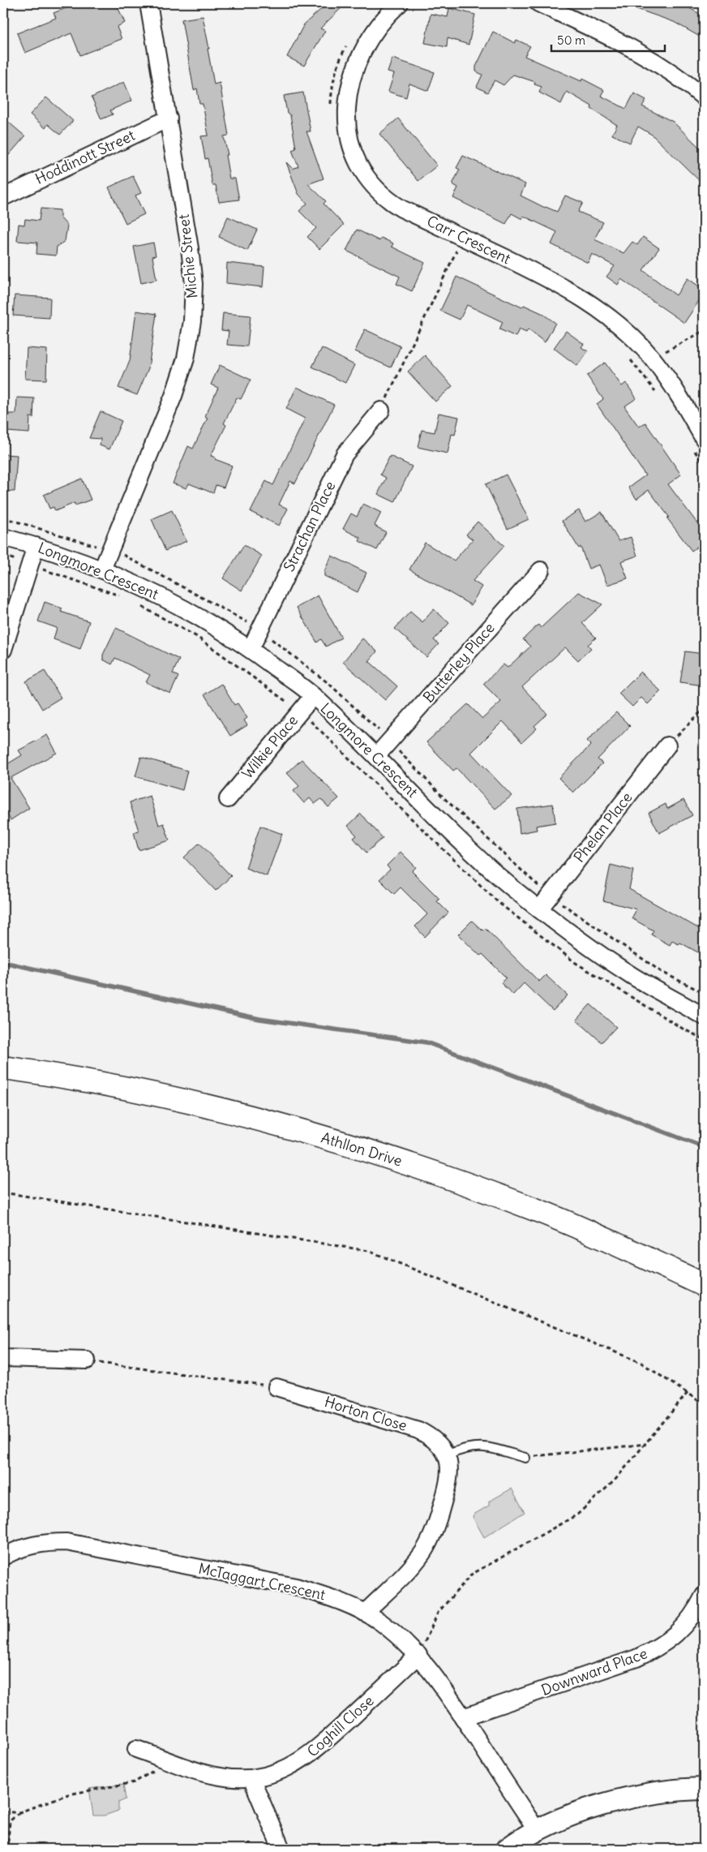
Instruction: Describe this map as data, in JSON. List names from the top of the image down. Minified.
{"streets":{"main road":["Athllon Drive"],"street":["Hoddinott Street","Carr Crescent","Michie Street","Strachan Place","Longmore Crescent","Butterley Place","Wilkie Place","Phelan Place","Horton Close","McTaggart Crescent","Downward Place","Coghill Close"]},"crossings":[["Hoddinott Street","Michie Street"],["Michie Street","Longmore Crescent"],["Strachan Place","Longmore Crescent"],["Longmore Crescent","Butterley Place"],["Longmore Crescent","Wilkie Place"],["Longmore Crescent","Phelan Place"],["McTaggart Crescent","Downward Place"],["McTaggart Crescent","Coghill Close"]],"scale_bar":"50 m"}
